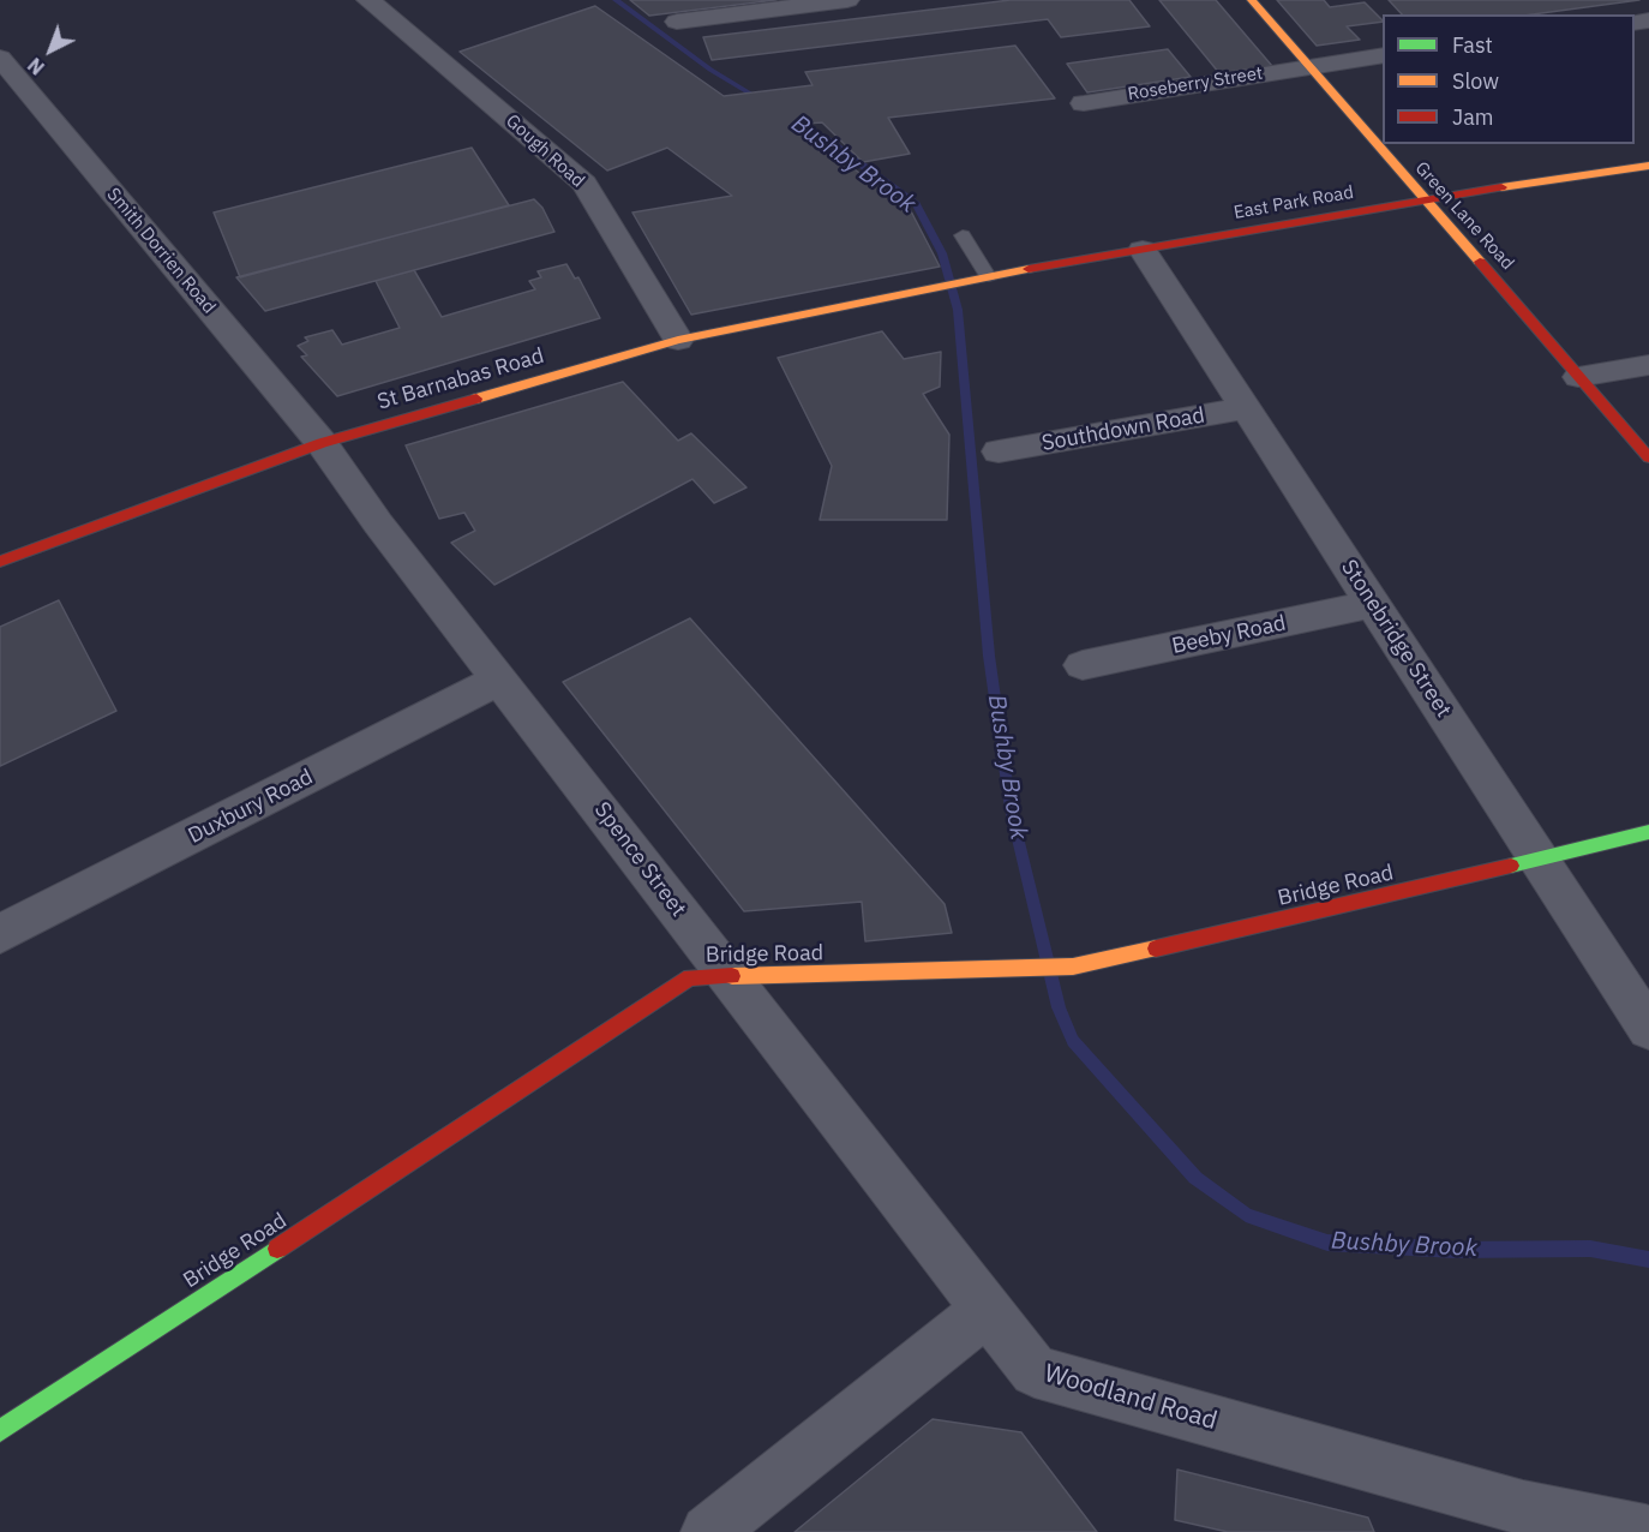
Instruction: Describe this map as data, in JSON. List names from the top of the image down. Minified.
{"streets":{"street":["Roseberry Street","Gough Road","East Park Road","Green Lane Road","Smith Dorrien Road","St Barnabas Road","Southdown Road","Beeby Road","Stonebridge Street","Duxbury Road","Spence Street","Bridge Road","Woodland Road"]},"crossings":[["Roseberry Street","Green Lane Road"],["Gough Road","St Barnabas Road"],["East Park Road","Green Lane Road"],["East Park Road","St Barnabas Road"],["East Park Road","Stonebridge Street"],["Smith Dorrien Road","St Barnabas Road"],["Smith Dorrien Road","Spence Street"],["St Barnabas Road","Spence Street"],["Southdown Road","Stonebridge Street"],["Beeby Road","Stonebridge Street"],["Stonebridge Street","Bridge Road"],["Duxbury Road","Spence Street"],["Spence Street","Bridge Road"],["Spence Street","Woodland Road"]],"water":["Bushby Brook"],"legend":["Fast","Slow","Jam"],"north":"bottom left"}
